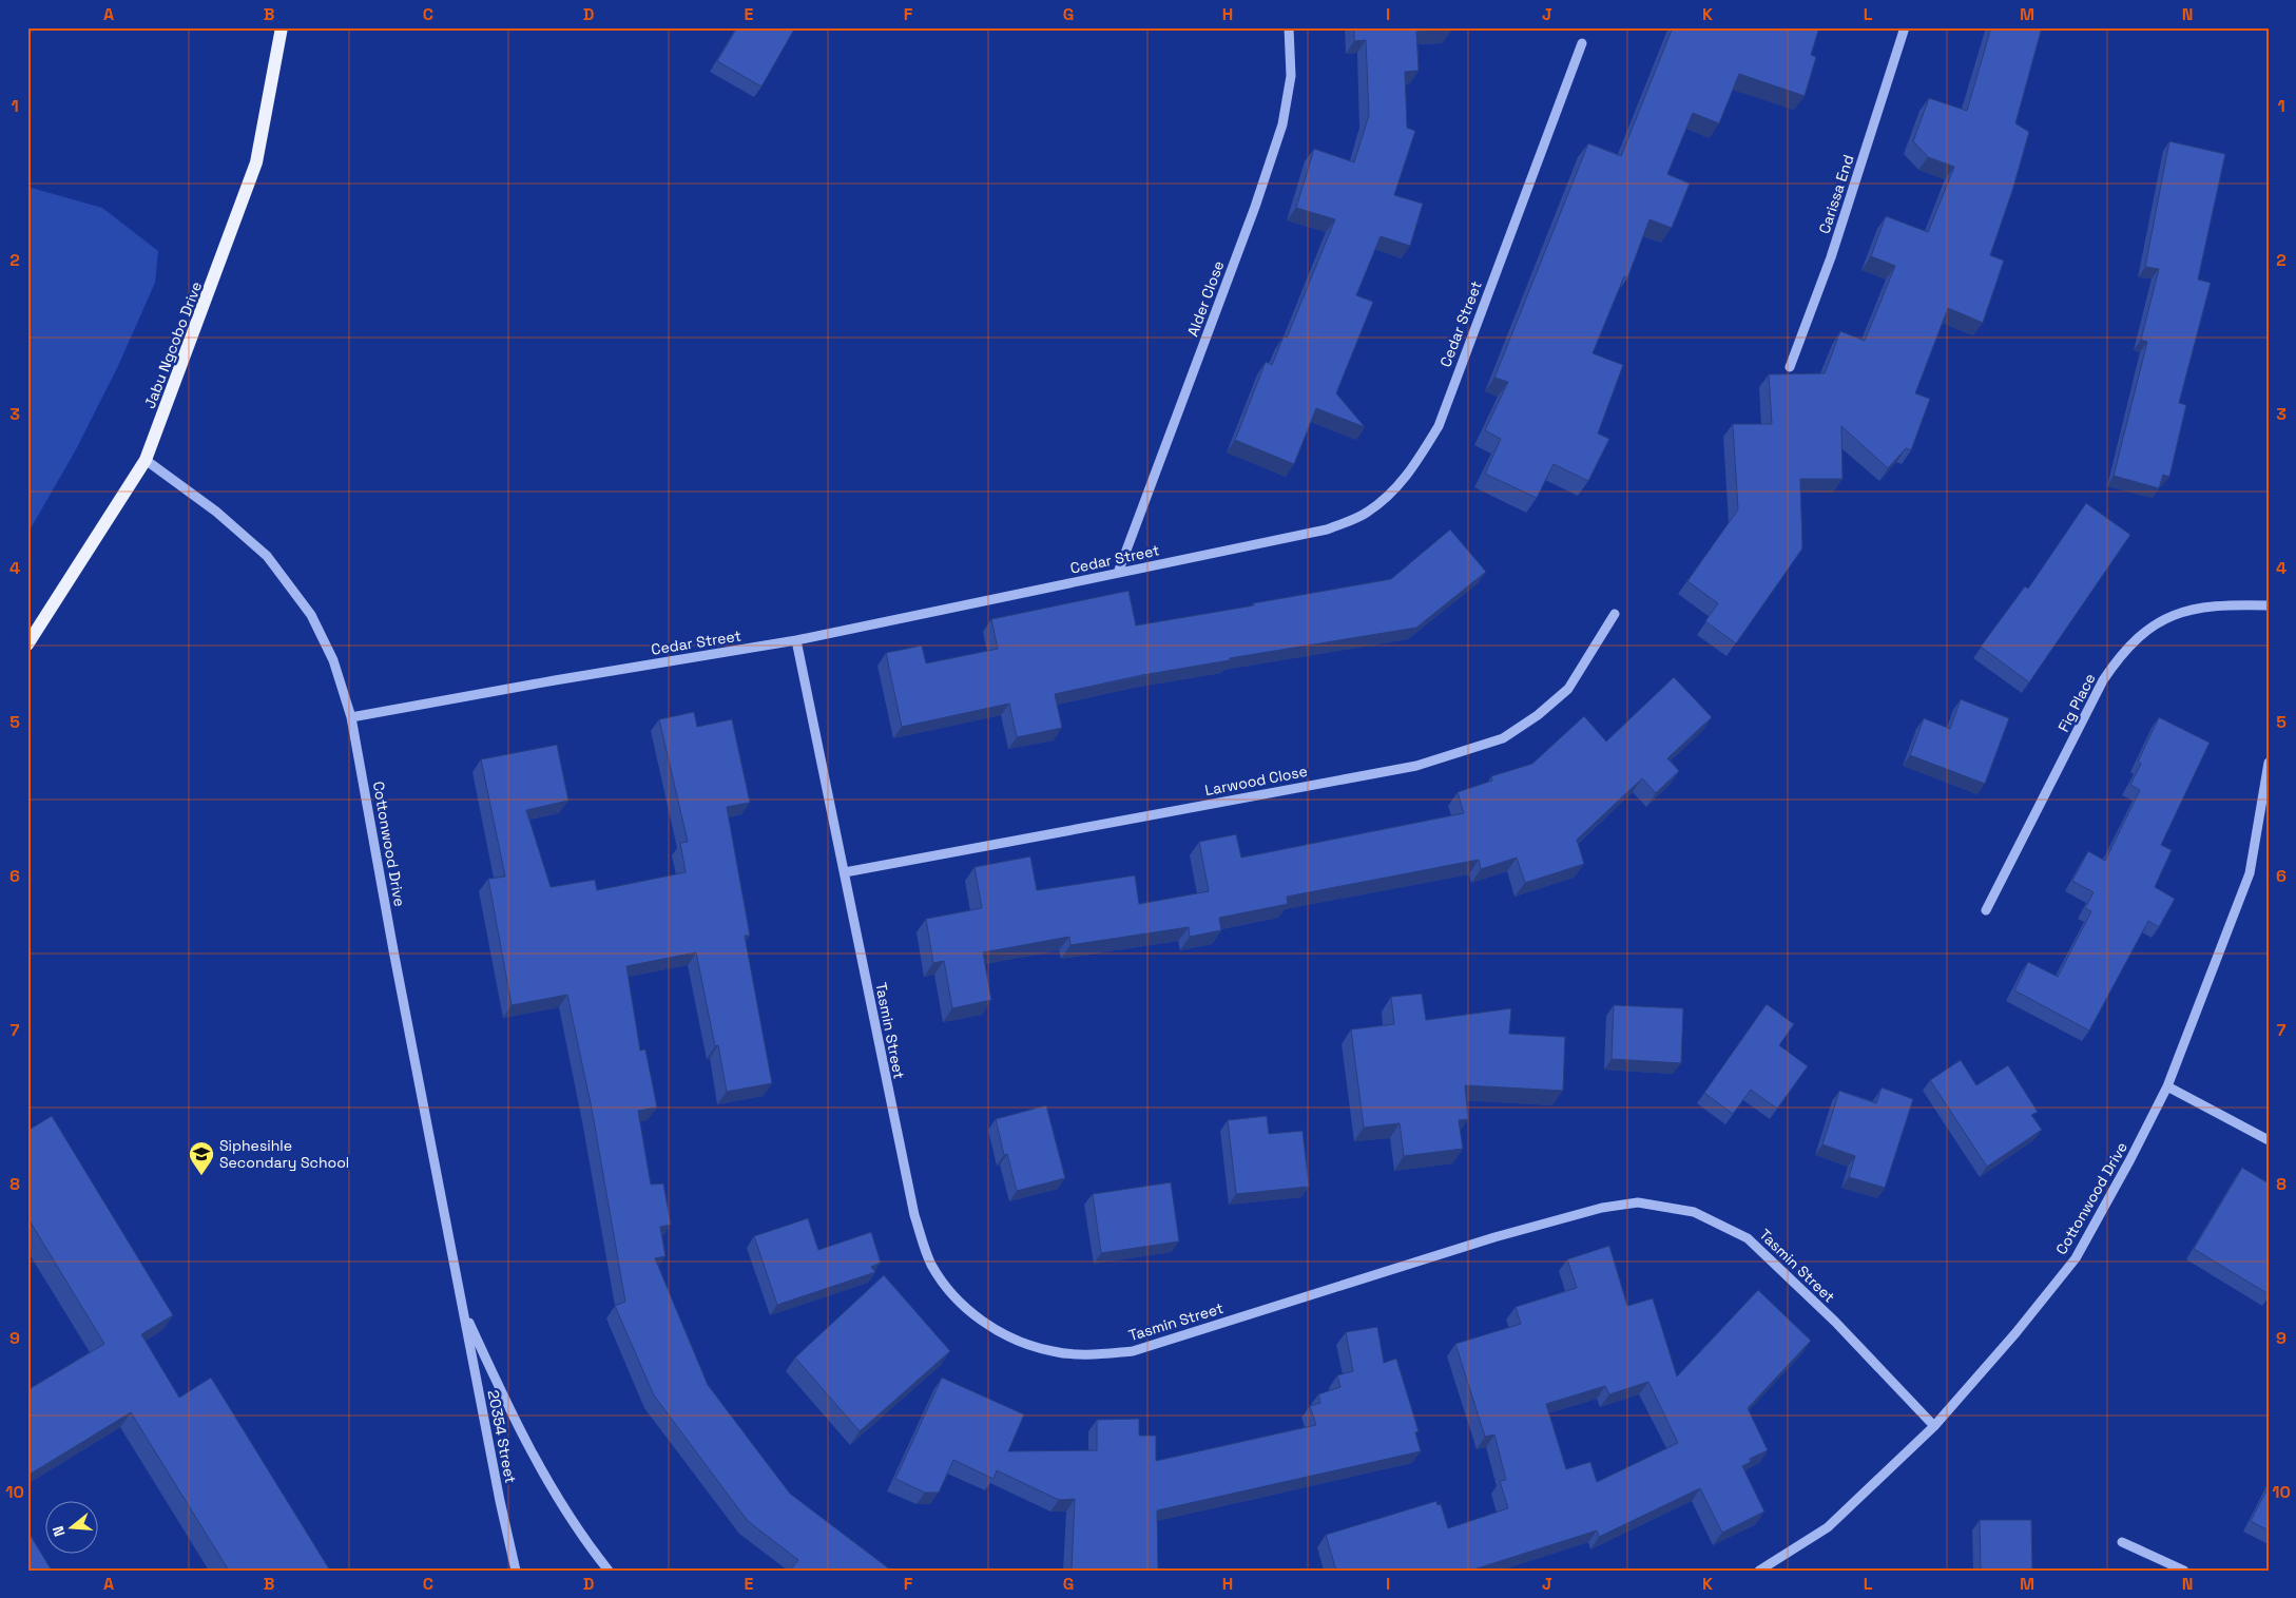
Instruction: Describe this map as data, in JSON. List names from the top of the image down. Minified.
{"streets":{"main road":["Jabu Ngcobo Drive"],"street":["Carissa End","Alder Close","Cedar Street","Fig Place","Larwood Close","Cottonwood Drive","Tasmin Street","20354 Street"]},"crossings":[["Alder Close","Cedar Street"],["Cedar Street","Cottonwood Drive"],["Cedar Street","Tasmin Street"],["Jabu Ngcobo Drive","Cottonwood Drive"],["Larwood Close","Tasmin Street"],["Cottonwood Drive","Tasmin Street"],["Cottonwood Drive","20354 Street"]],"places":{"school or university":["Siphesihle Secondary School"]},"north":"left","grid":{"columns":["A","B","C","D","E","F","G","H","I","J","K","L","M","N"],"rows":["1","2","3","4","5","6","7","8","9","10"]}}
